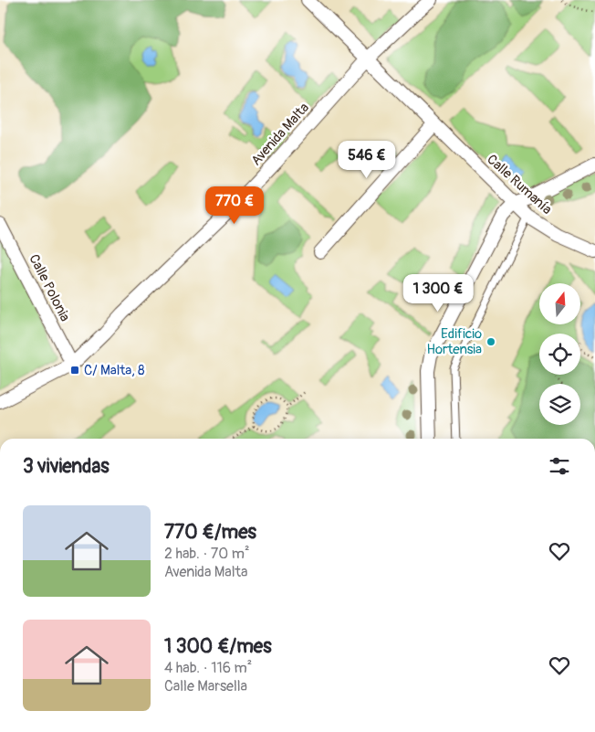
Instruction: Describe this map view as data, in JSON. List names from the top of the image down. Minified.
{"streets":{"street":["Avenida Malta","Calle Rumanía","Calle Polonia"]},"crossings":[["Avenida Malta","Calle Rumanía"],["Avenida Malta","Calle Polonia"]],"places":{"other":["Edificio Hortensia"],"transit":["C/ Malta, 8"]},"north":"top","page":{"price":["546 €","770 €","1 300 €"],"heading":"3 viviendas","list":[{"name":"770 €/mes","note":"2 hab. · 70 m² · Avenida Malta"},{"name":"1 300 €/mes","note":"4 hab. · 116 m² · Calle Marsella"}]}}
